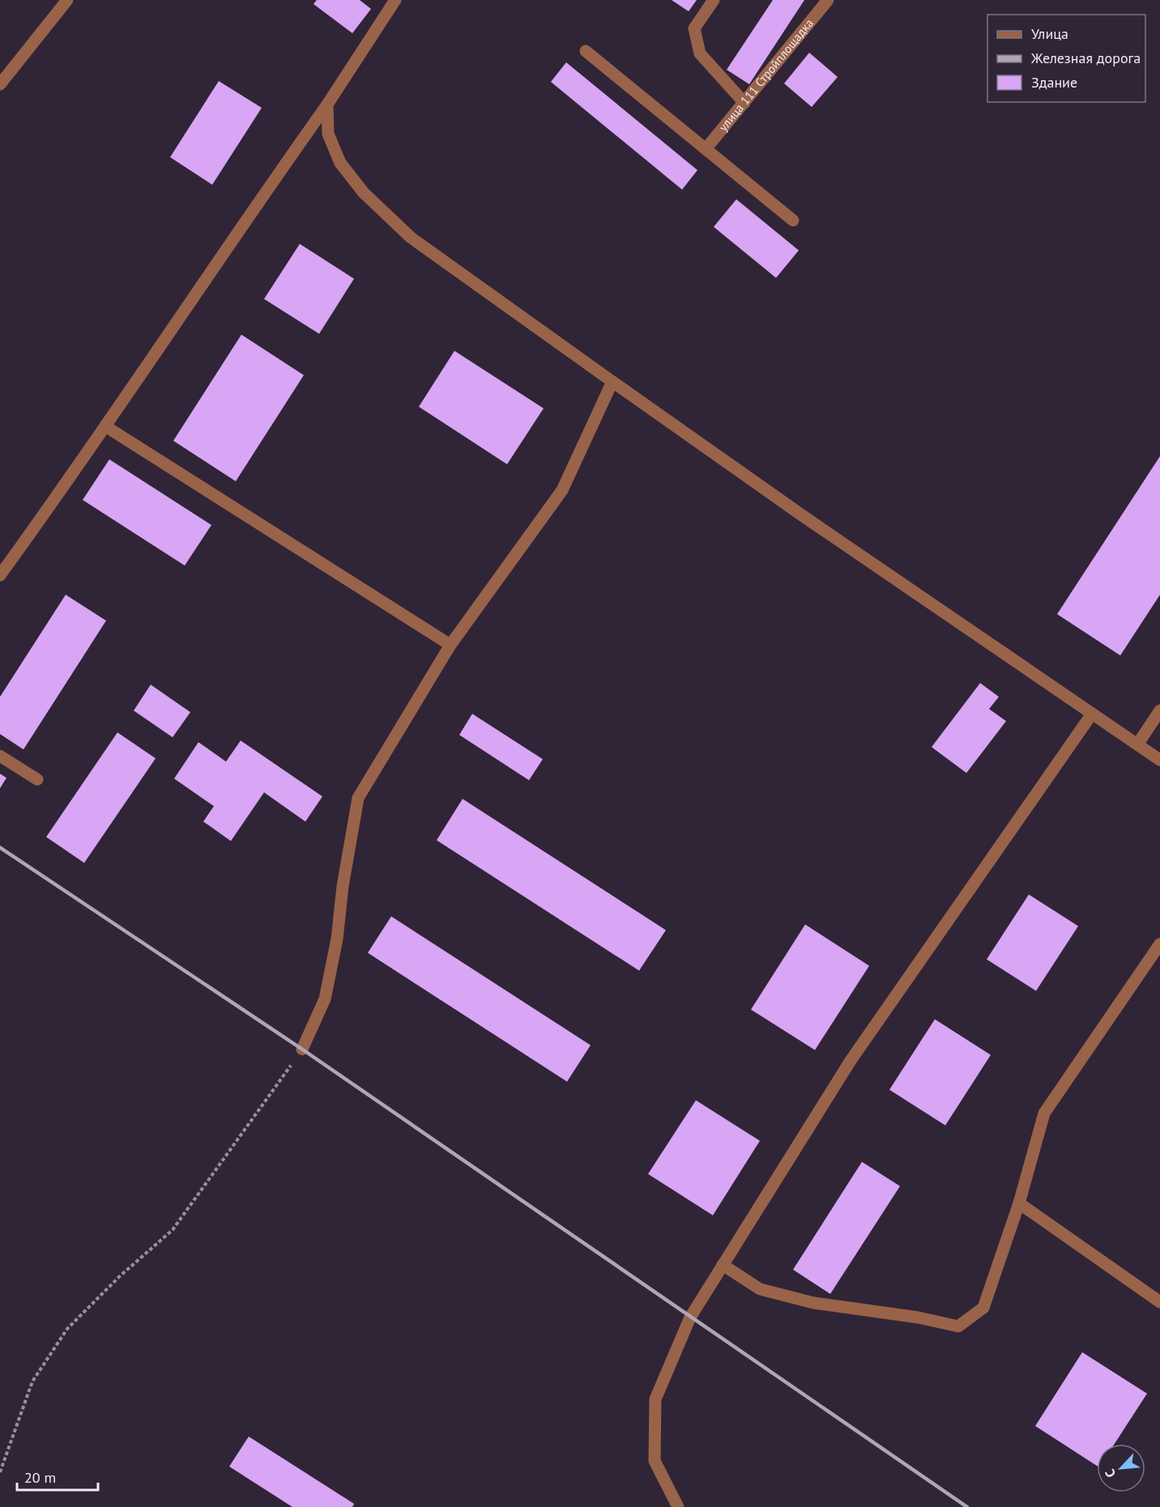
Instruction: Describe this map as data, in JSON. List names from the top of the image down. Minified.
{"streets":{"street":["улица 111 Стройплощадка"]},"legend":["Улица","Железная дорога","Здание"],"scale_bar":"20 m","north":"bottom left"}
